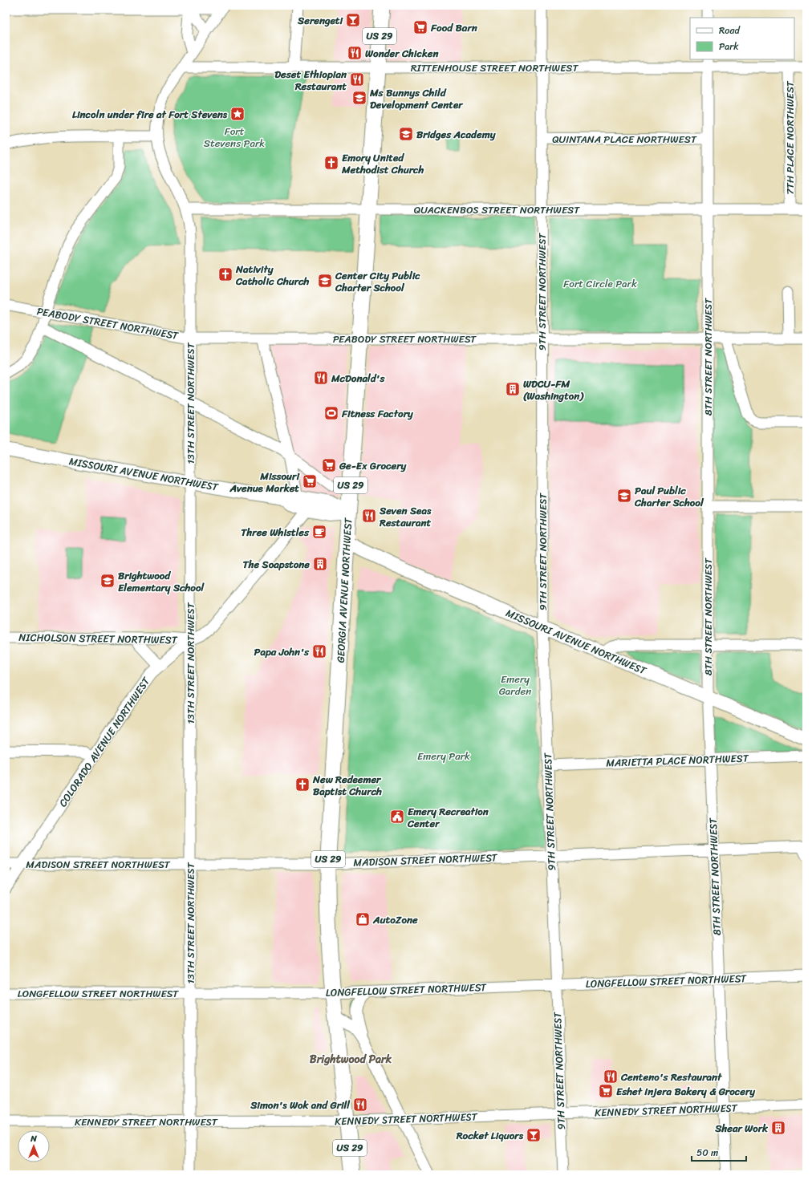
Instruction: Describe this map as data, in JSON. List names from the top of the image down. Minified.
{"streets":{"highway":["US 29","GEORGIA AVENUE NORTHWEST"],"main road":["MISSOURI AVENUE NORTHWEST"],"street":["RITTENHOUSE STREET NORTHWEST","7TH PLACE NORTHWEST","QUINTANA PLACE NORTHWEST","QUACKENBOS STREET NORTHWEST","9TH STREET NORTHWEST","PEABODY STREET NORTHWEST","8TH STREET NORTHWEST","13TH STREET NORTHWEST","NICHOLSON STREET NORTHWEST","COLORADO AVENUE NORTHWEST","MARIETTA PLACE NORTHWEST","MADISON STREET NORTHWEST","LONGFELLOW STREET NORTHWEST","KENNEDY STREET NORTHWEST"]},"crossings":[["RITTENHOUSE STREET NORTHWEST","7TH PLACE NORTHWEST"],["RITTENHOUSE STREET NORTHWEST","9TH STREET NORTHWEST"],["RITTENHOUSE STREET NORTHWEST","8TH STREET NORTHWEST"],["RITTENHOUSE STREET NORTHWEST","13TH STREET NORTHWEST"],["RITTENHOUSE STREET NORTHWEST","GEORGIA AVENUE NORTHWEST"],["7TH PLACE NORTHWEST","QUACKENBOS STREET NORTHWEST"],["QUINTANA PLACE NORTHWEST","9TH STREET NORTHWEST"],["QUINTANA PLACE NORTHWEST","8TH STREET NORTHWEST"],["QUACKENBOS STREET NORTHWEST","9TH STREET NORTHWEST"],["QUACKENBOS STREET NORTHWEST","8TH STREET NORTHWEST"],["QUACKENBOS STREET NORTHWEST","13TH STREET NORTHWEST"],["QUACKENBOS STREET NORTHWEST","GEORGIA AVENUE NORTHWEST"],["9TH STREET NORTHWEST","PEABODY STREET NORTHWEST"],["9TH STREET NORTHWEST","MISSOURI AVENUE NORTHWEST"],["9TH STREET NORTHWEST","MARIETTA PLACE NORTHWEST"],["9TH STREET NORTHWEST","MADISON STREET NORTHWEST"],["9TH STREET NORTHWEST","LONGFELLOW STREET NORTHWEST"],["9TH STREET NORTHWEST","KENNEDY STREET NORTHWEST"],["PEABODY STREET NORTHWEST","8TH STREET NORTHWEST"],["PEABODY STREET NORTHWEST","13TH STREET NORTHWEST"],["PEABODY STREET NORTHWEST","GEORGIA AVENUE NORTHWEST"],["8TH STREET NORTHWEST","MISSOURI AVENUE NORTHWEST"],["8TH STREET NORTHWEST","MARIETTA PLACE NORTHWEST"],["8TH STREET NORTHWEST","MADISON STREET NORTHWEST"],["8TH STREET NORTHWEST","LONGFELLOW STREET NORTHWEST"],["8TH STREET NORTHWEST","KENNEDY STREET NORTHWEST"],["13TH STREET NORTHWEST","MISSOURI AVENUE NORTHWEST"],["13TH STREET NORTHWEST","NICHOLSON STREET NORTHWEST"],["13TH STREET NORTHWEST","COLORADO AVENUE NORTHWEST"],["13TH STREET NORTHWEST","MADISON STREET NORTHWEST"],["13TH STREET NORTHWEST","LONGFELLOW STREET NORTHWEST"],["13TH STREET NORTHWEST","KENNEDY STREET NORTHWEST"],["MISSOURI AVENUE NORTHWEST","GEORGIA AVENUE NORTHWEST"],["MISSOURI AVENUE NORTHWEST","COLORADO AVENUE NORTHWEST"],["GEORGIA AVENUE NORTHWEST","MADISON STREET NORTHWEST"],["GEORGIA AVENUE NORTHWEST","LONGFELLOW STREET NORTHWEST"],["GEORGIA AVENUE NORTHWEST","KENNEDY STREET NORTHWEST"],["NICHOLSON STREET NORTHWEST","COLORADO AVENUE NORTHWEST"],["COLORADO AVENUE NORTHWEST","MADISON STREET NORTHWEST"]],"districts":["Brightwood Park"],"parks":["Fort Stevens Park","Fort Circle Park","Emery Garden","Emery Park"],"places":{"bar":["Serengeti","Rocket Liquors"],"supermarket":["Food Barn","Ge-Ex Grocery","Missouri Avenue Market","Eshet Injera Bakery & Grocery"],"restaurant":["Wonder Chicken","Deset Ethiopian Restaurant","McDonald's","Seven Seas Restaurant","Papa John's","Centeno's Restaurant","Simon's Wok and Grill"],"school or university":["Ms Bunnys Child Development Center","Bridges Academy","Center City Public Charter School","Paul Public Charter School","Brightwood Elementary School"],"place":["Lincoln under fire at Fort Stevens"],"church":["Emory United Methodist Church","Nativity Catholic Church","New Redeemer Baptist Church"],"building":["WDCU-FM (Washington)","The Soapstone","Shear Work"],"sports":["Fitness Factory"],"cafe":["Three Whistles"],"public building":["Emery Recreation Center"],"shop":["AutoZone"]},"legend":["Road","Park"],"scale_bar":"50 m","north":"top"}
